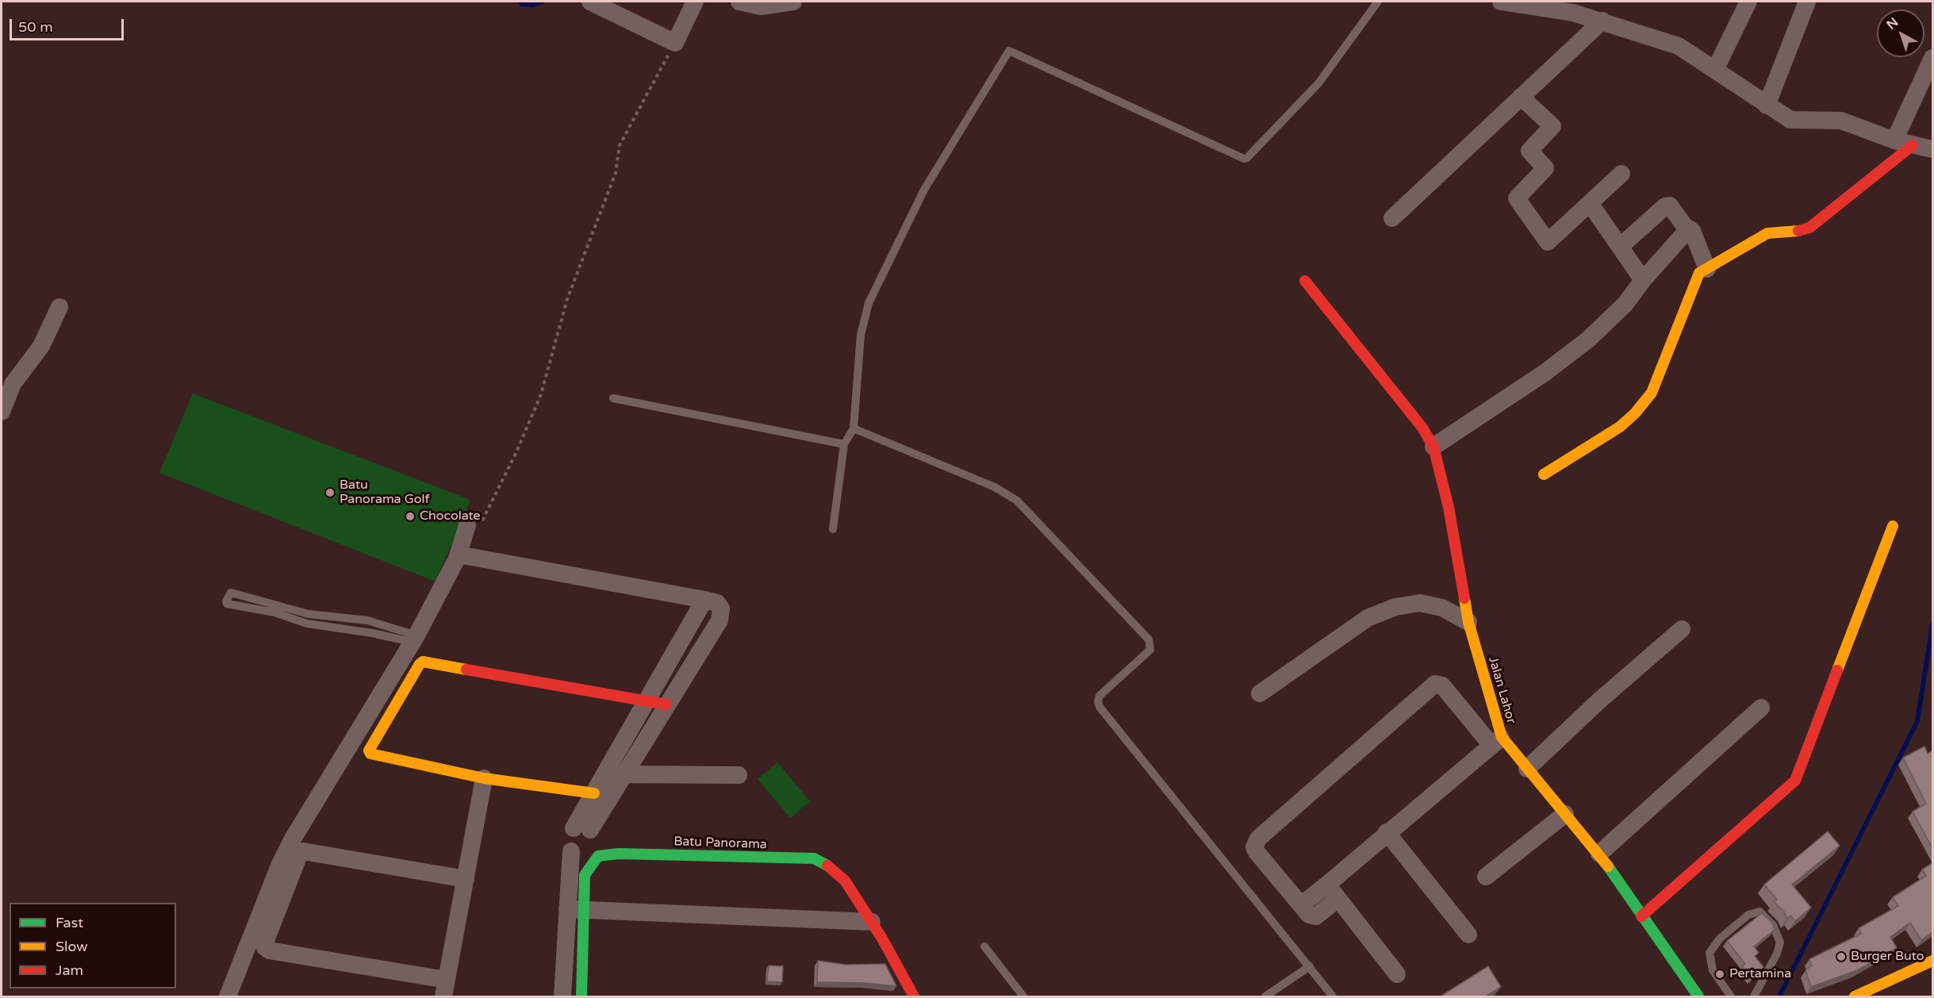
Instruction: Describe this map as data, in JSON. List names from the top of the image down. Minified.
{"streets":{"street":["Jalan Lahor","Batu Panorama"]},"places":["Batu Panorama Golf","Chocolate","Burger Buto","Pertamina"],"legend":["Fast","Slow","Jam"],"scale_bar":"50 m","north":"top left"}
